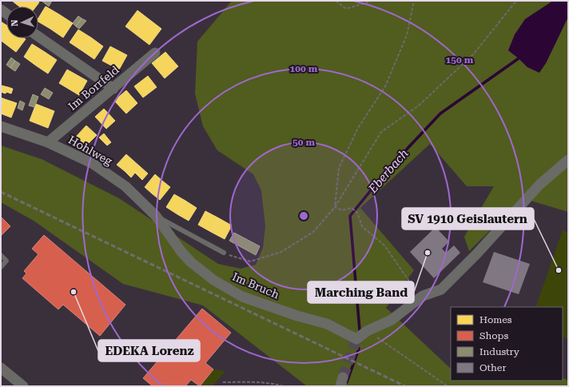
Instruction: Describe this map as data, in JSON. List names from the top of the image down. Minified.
{"streets":{"street":["Im Borrfeld","Hohlweg","Im Bruch"]},"crossings":[["Im Borrfeld","Hohlweg"],["Hohlweg","Im Bruch"]],"water":["Eberbach"],"places":["Marching Band","SV 1910 Geislautern","EDEKA Lorenz"],"legend":["Homes","Shops","Industry","Other"],"north":"left","rings":["150 m","100 m","50 m"]}
